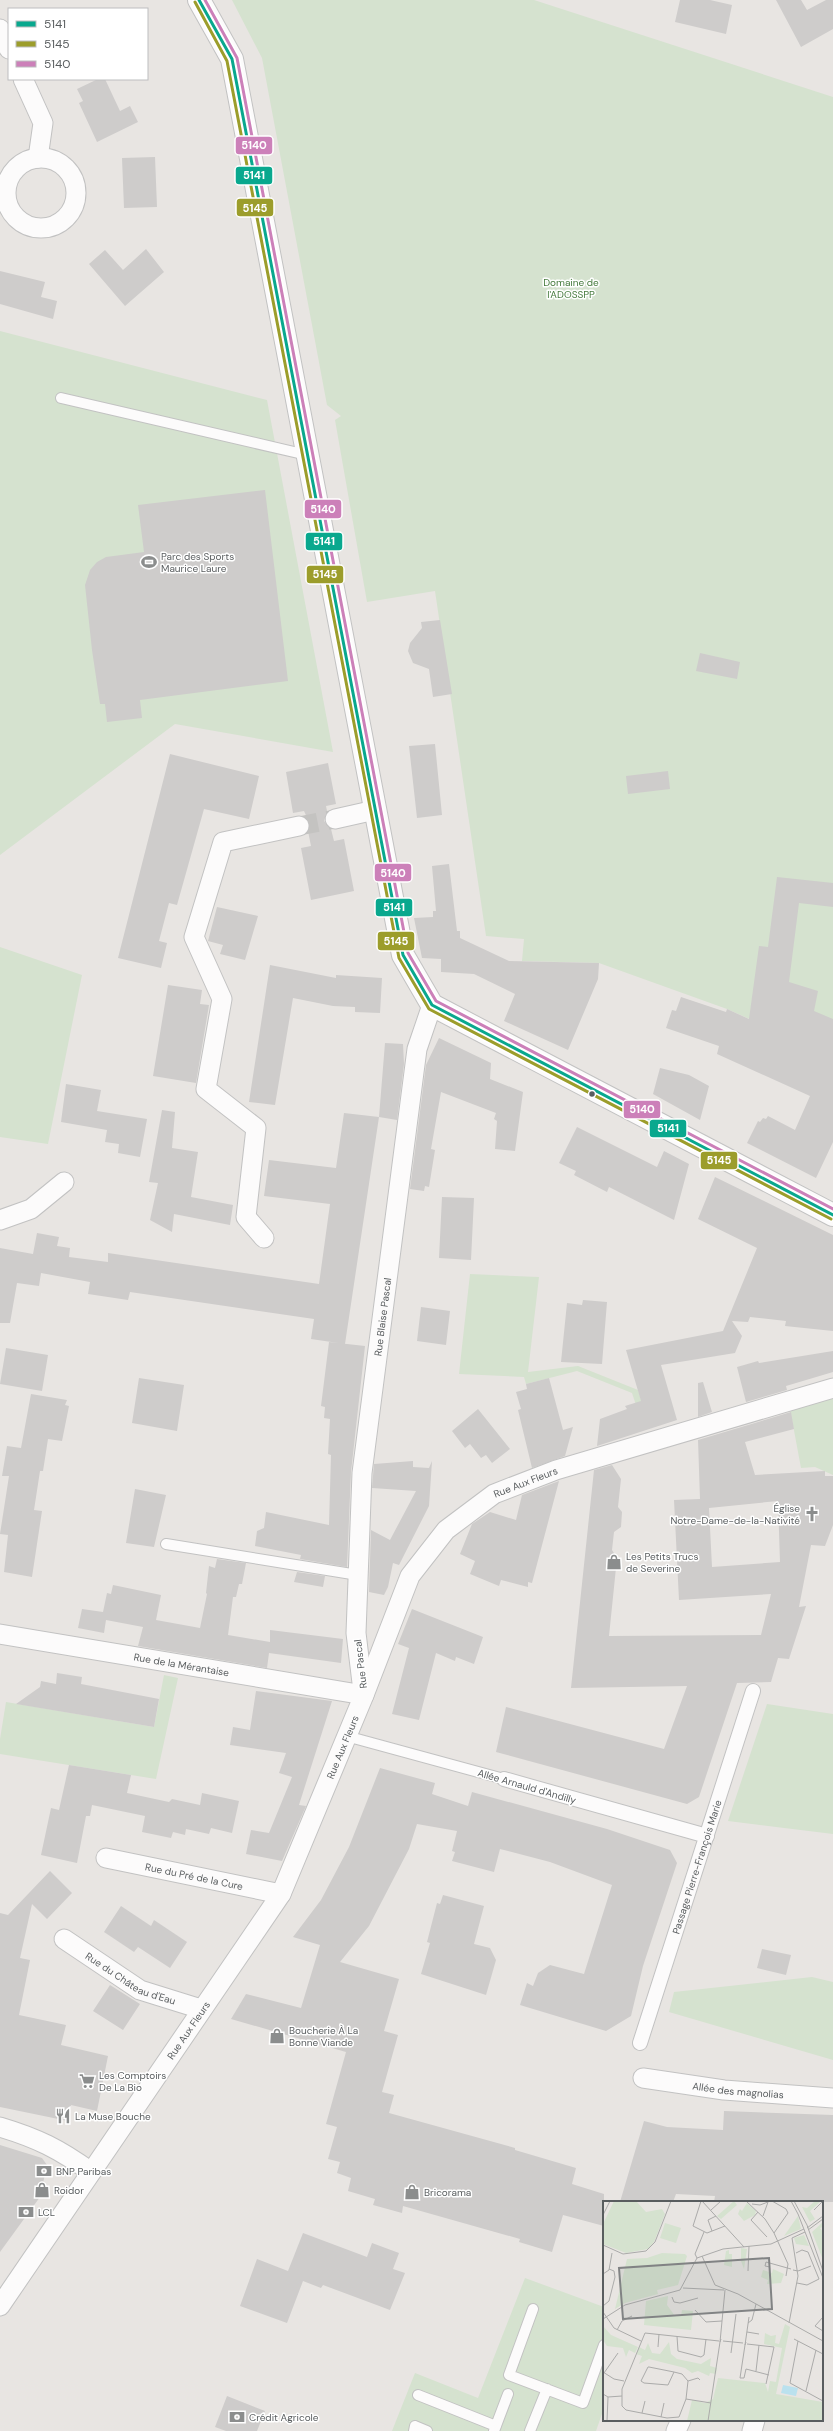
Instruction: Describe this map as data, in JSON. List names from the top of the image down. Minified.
{"streets":{"street":["Rue Blaise Pascal","Rue Aux Fleurs","Rue de la Mérantaise","Rue Pascal","Allée Arnauld d'Andilly","Passage Pierre-François Marie","Rue du Pré de la Cure","Rue du Château d'Eau","Allée des magnolias"]},"crossings":[["Rue Blaise Pascal","Rue Pascal"],["Rue Aux Fleurs","Rue de la Mérantaise"],["Rue Aux Fleurs","Rue Pascal"],["Rue Aux Fleurs","Allée Arnauld d'Andilly"],["Rue Aux Fleurs","Rue du Pré de la Cure"],["Rue Aux Fleurs","Rue du Château d'Eau"],["Rue de la Mérantaise","Rue Pascal"],["Allée Arnauld d'Andilly","Passage Pierre-François Marie"]],"parks":["Domaine de l'ADOSSPP"],"places":{"sports":["Parc des Sports Maurice Laure"],"church":["Église Notre-Dame-de-la-Nativité"],"shop":["Les Petits Trucs de Severine","Boucherie À La Bonne Viande","Roidor","Bricorama"],"supermarket":["Les Comptoirs De La Bio"],"restaurant":["La Muse Bouche"],"bank":["BNP Paribas","LCL","Crédit Agricole"]},"lines":["transit line 5141","transit line 5140","transit line 5145"],"legend":["5141","5145","5140"]}
